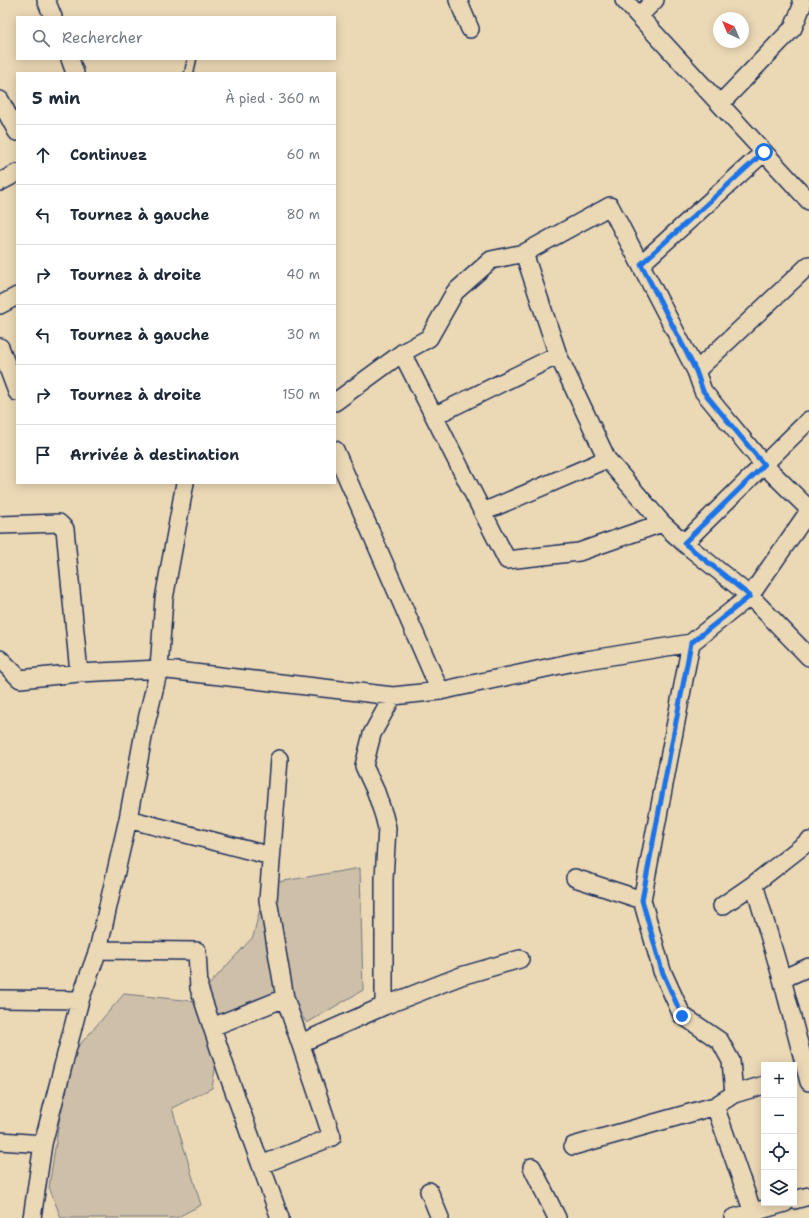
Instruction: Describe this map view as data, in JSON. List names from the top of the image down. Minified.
{"north":"top left","page":{"search":"Rechercher","heading":["5 min","À pied · 360 m"],"list":[["Continuez","60 m"],["Tournez à gauche","80 m"],["Tournez à droite","40 m"],["Tournez à gauche","30 m"],["Tournez à droite","150 m"],"Arrivée à destination"],"map_buttons":["+","−"]}}
